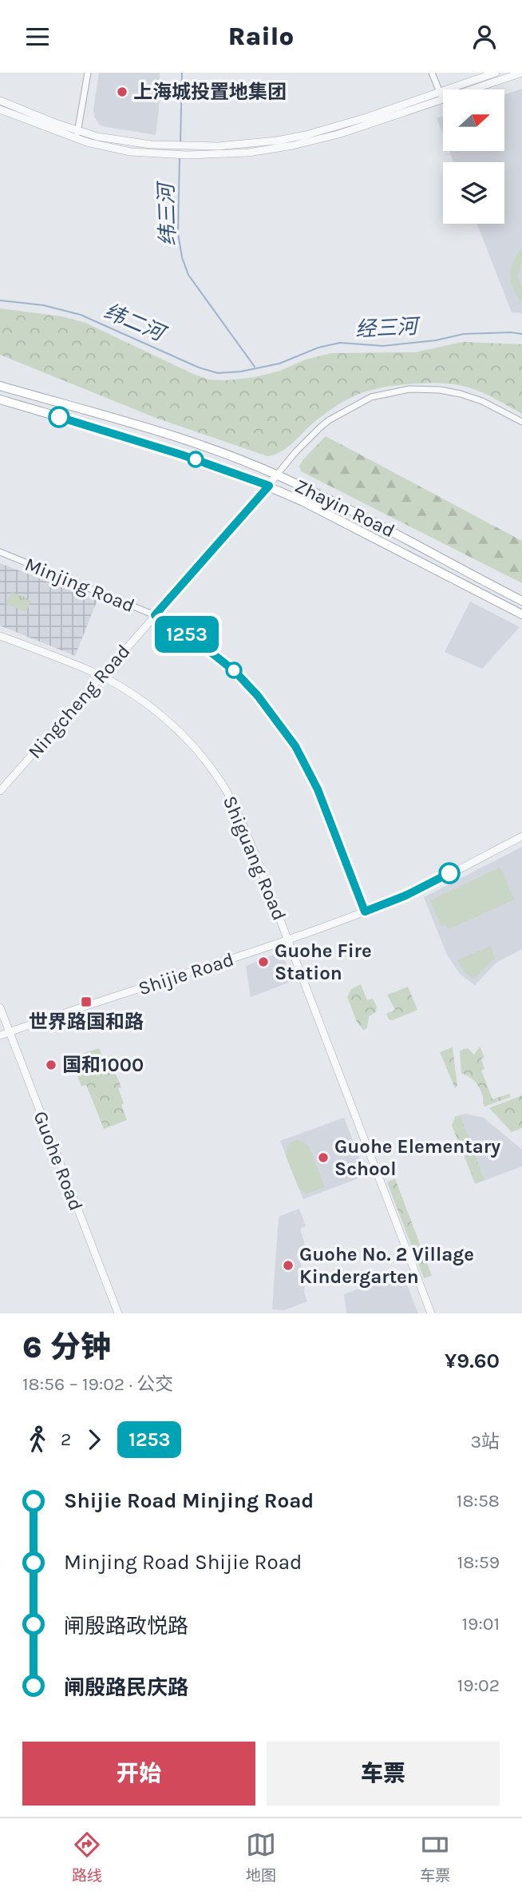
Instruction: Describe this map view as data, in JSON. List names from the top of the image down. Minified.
{"streets":{"main road":["Zhayin Road"],"street":["Minjing Road","Ningcheng Road","Shiguang Road","Shijie Road","Guohe Road"]},"crossings":[["Zhayin Road","Ningcheng Road"],["Minjing Road","Ningcheng Road"],["Minjing Road","Shijie Road"],["Ningcheng Road","Shiguang Road"],["Shiguang Road","Shijie Road"],["Shijie Road","Guohe Road"]],"water":["纬三河","纬二河","经三河"],"places":{"other":["上海城投置地集团","Guohe Fire Station","国和1000","Guohe Elementary School","Guohe No. 2 Village Kindergarten"],"transit":["世界路国和路"]},"lines":["bus line 1253"],"north":"right","page":{"header":"Railo","on_map":"1253","heading":["6 分钟","18:56 – 19:02 · 公交","¥9.60"],"legs":["2","1253","3站"],"list":[{"name":"Shijie Road Minjing Road","value":"18:58"},{"name":"Minjing Road Shijie Road","value":"18:59"},{"name":"闸殷路政悦路","value":"19:01"},{"name":"闸殷路民庆路","value":"19:02"}],"buttons":["开始","车票"],"tabs":["路线","地图","车票"]}}
